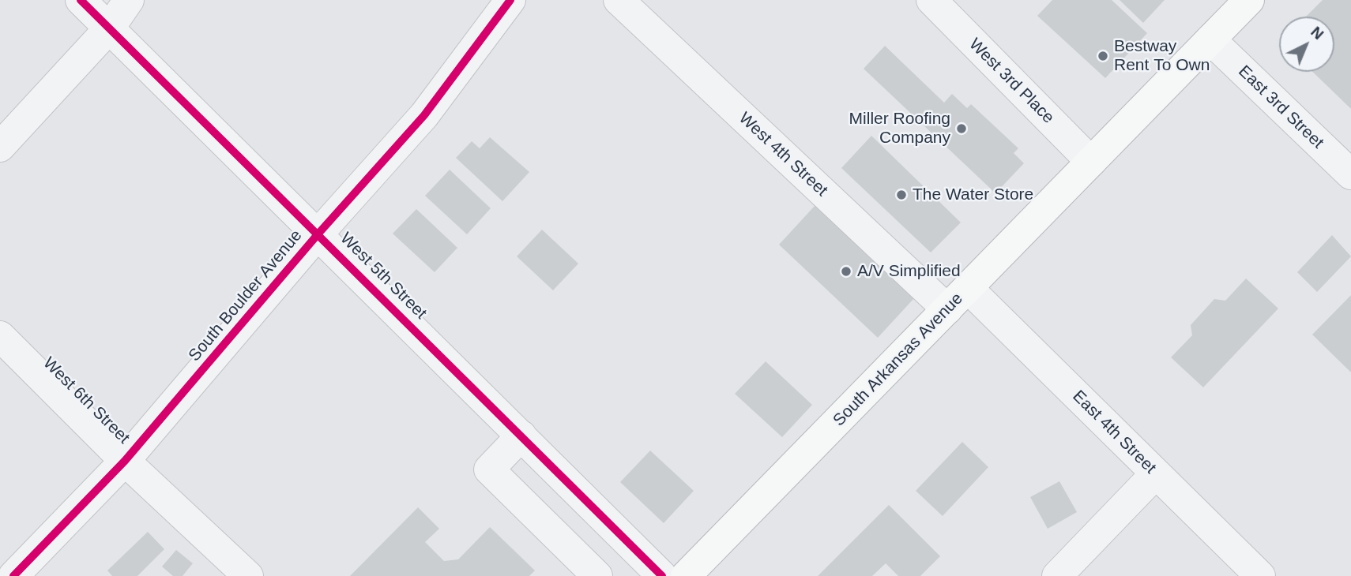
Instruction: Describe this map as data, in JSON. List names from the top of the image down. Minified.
{"streets":{"highway":["South Arkansas Avenue"],"street":["West 3rd Place","East 3rd Street","West 4th Street","West 5th Street","South Boulder Avenue","West 6th Street","East 4th Street"]},"crossings":[["West 3rd Place","South Arkansas Avenue"],["East 3rd Street","South Arkansas Avenue"],["West 4th Street","South Arkansas Avenue"],["West 5th Street","South Boulder Avenue"],["South Boulder Avenue","West 6th Street"],["South Arkansas Avenue","East 4th Street"]],"places":["Bestway Rent To Own","Miller Roofing Company","The Water Store","A/V Simplified"],"north":"top right"}
